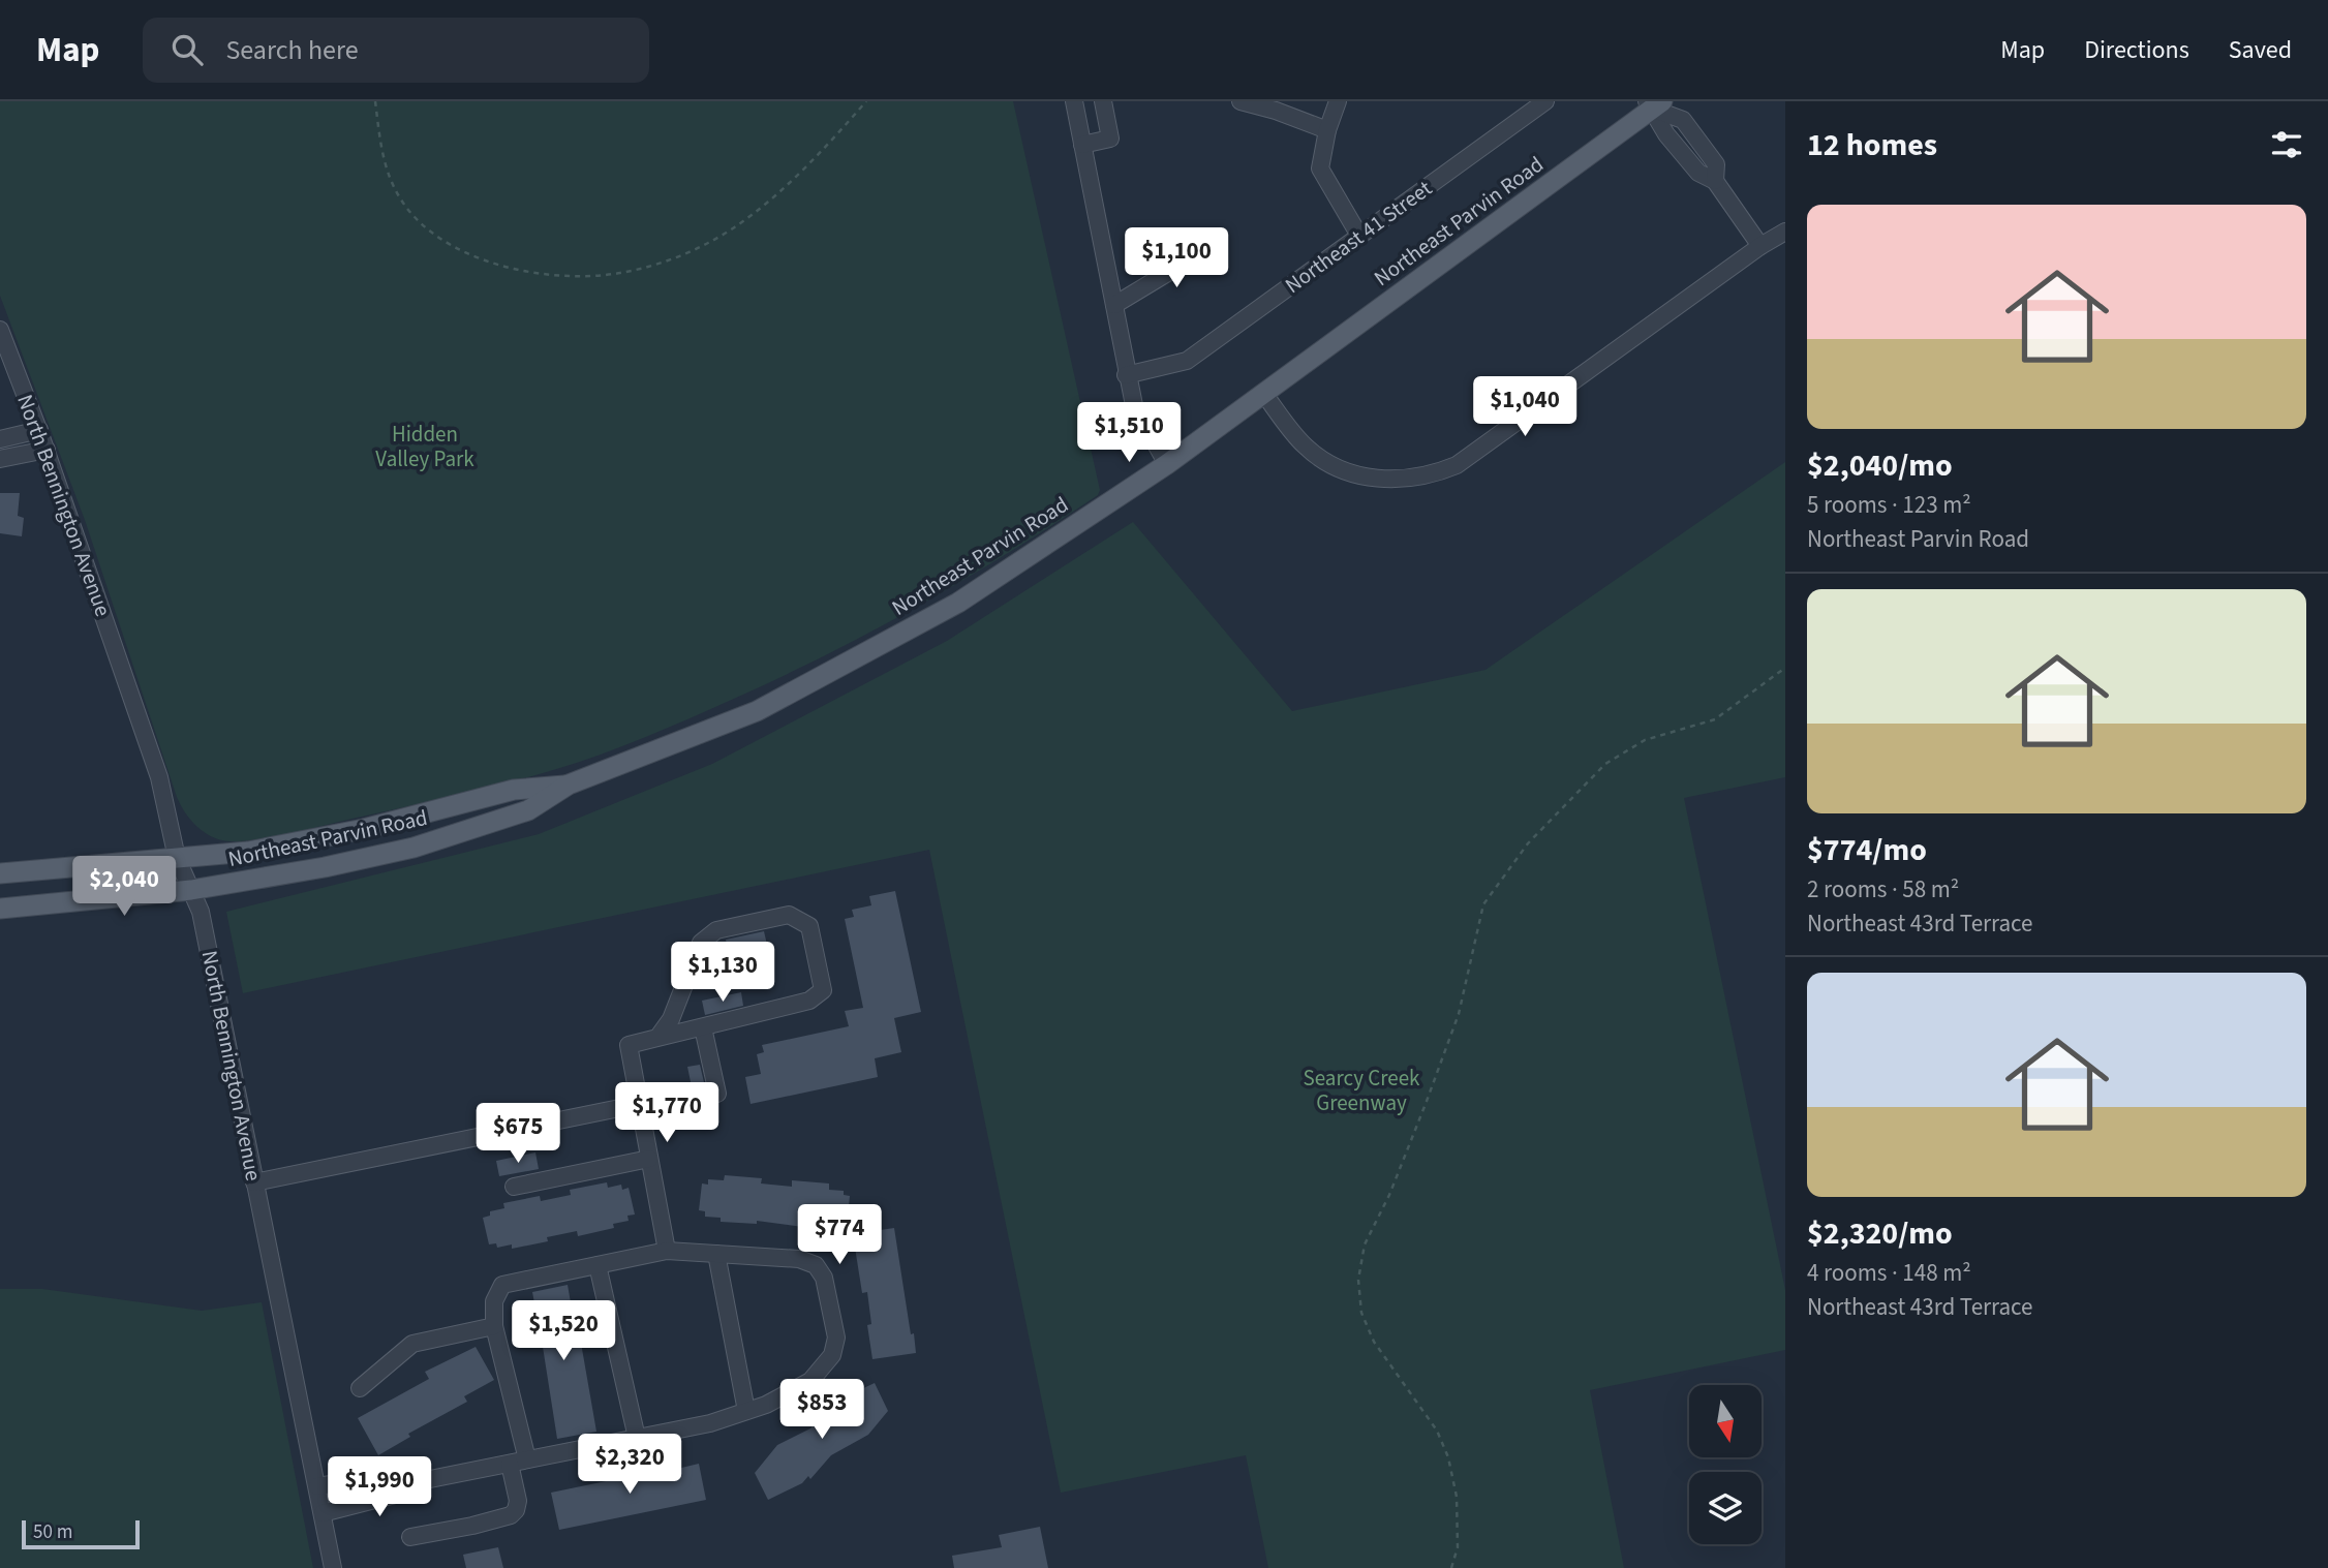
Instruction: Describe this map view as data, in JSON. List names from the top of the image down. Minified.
{"streets":{"main road":["Northeast Parvin Road"],"street":["Northeast 41 Street","North Bennington Avenue"]},"crossings":[["Northeast Parvin Road","North Bennington Avenue"]],"parks":["Hidden Valley Park","Searcy Creek Greenway"],"scale_bar":"50 m","north":"bottom","page":{"header":"Map","search":"Search here","nav":["Map","Directions","Saved"],"heading":"12 homes","list":[{"name":"$2,040/mo","note":"5 rooms · 123 m² · Northeast Parvin Road"},{"name":"$774/mo","note":"2 rooms · 58 m² · Northeast 43rd Terrace"},{"name":"$2,320/mo","note":"4 rooms · 148 m² · Northeast 43rd Terrace"}],"price":["$1,100","$1,040","$1,510","$2,040","$1,130","$1,770","$675","$774","$1,520","$853","$2,320","$1,990"],"scale":"50 m"}}
